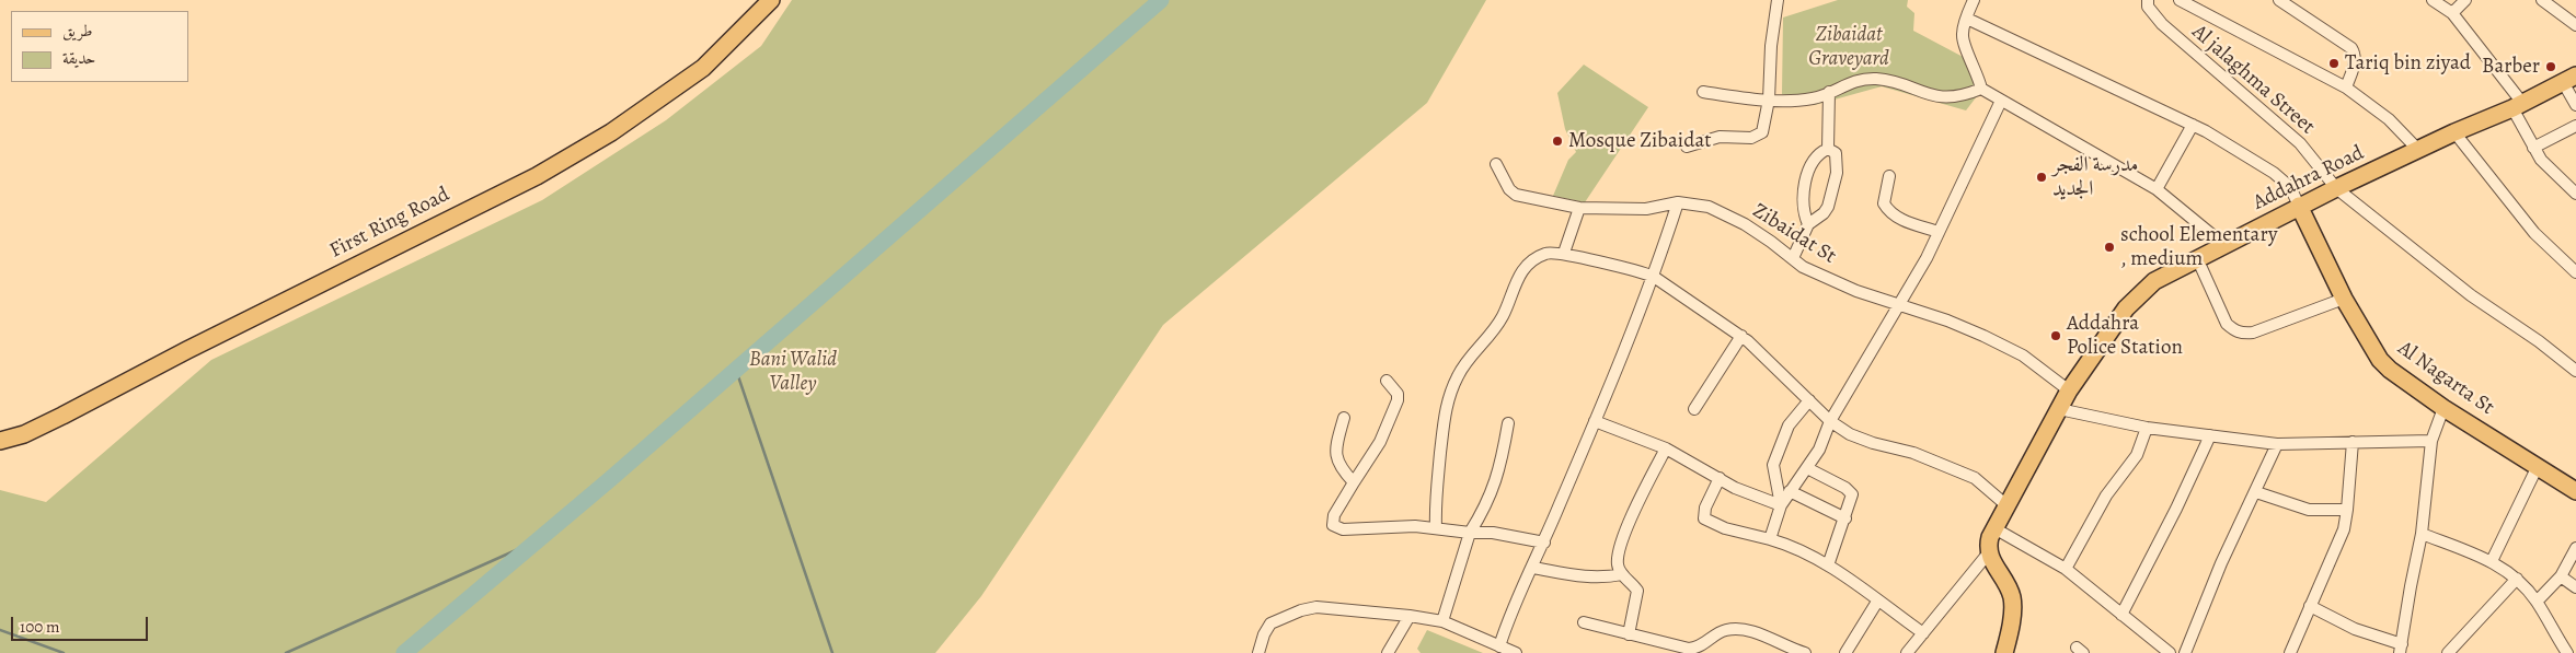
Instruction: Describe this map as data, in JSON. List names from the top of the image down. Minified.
{"streets":{"main road":["Addahra Road","First Ring Road","Al Nagarta St"],"street":["Al jalaghma Street","Zibaidat St"]},"crossings":[["Al jalaghma Street","Addahra Road"],["Addahra Road","Zibaidat St"],["Addahra Road","Al Nagarta St"]],"parks":["Zibaidat Graveyard","Bani Walid Valley"],"places":["Tariq bin ziyad","Barber","Mosque Zibaidat","مدرسة الفجر الجديد","school Elementary , medium","Addahra Police Station"],"legend":["طريق","حديقة"],"scale_bar":"100 m"}
